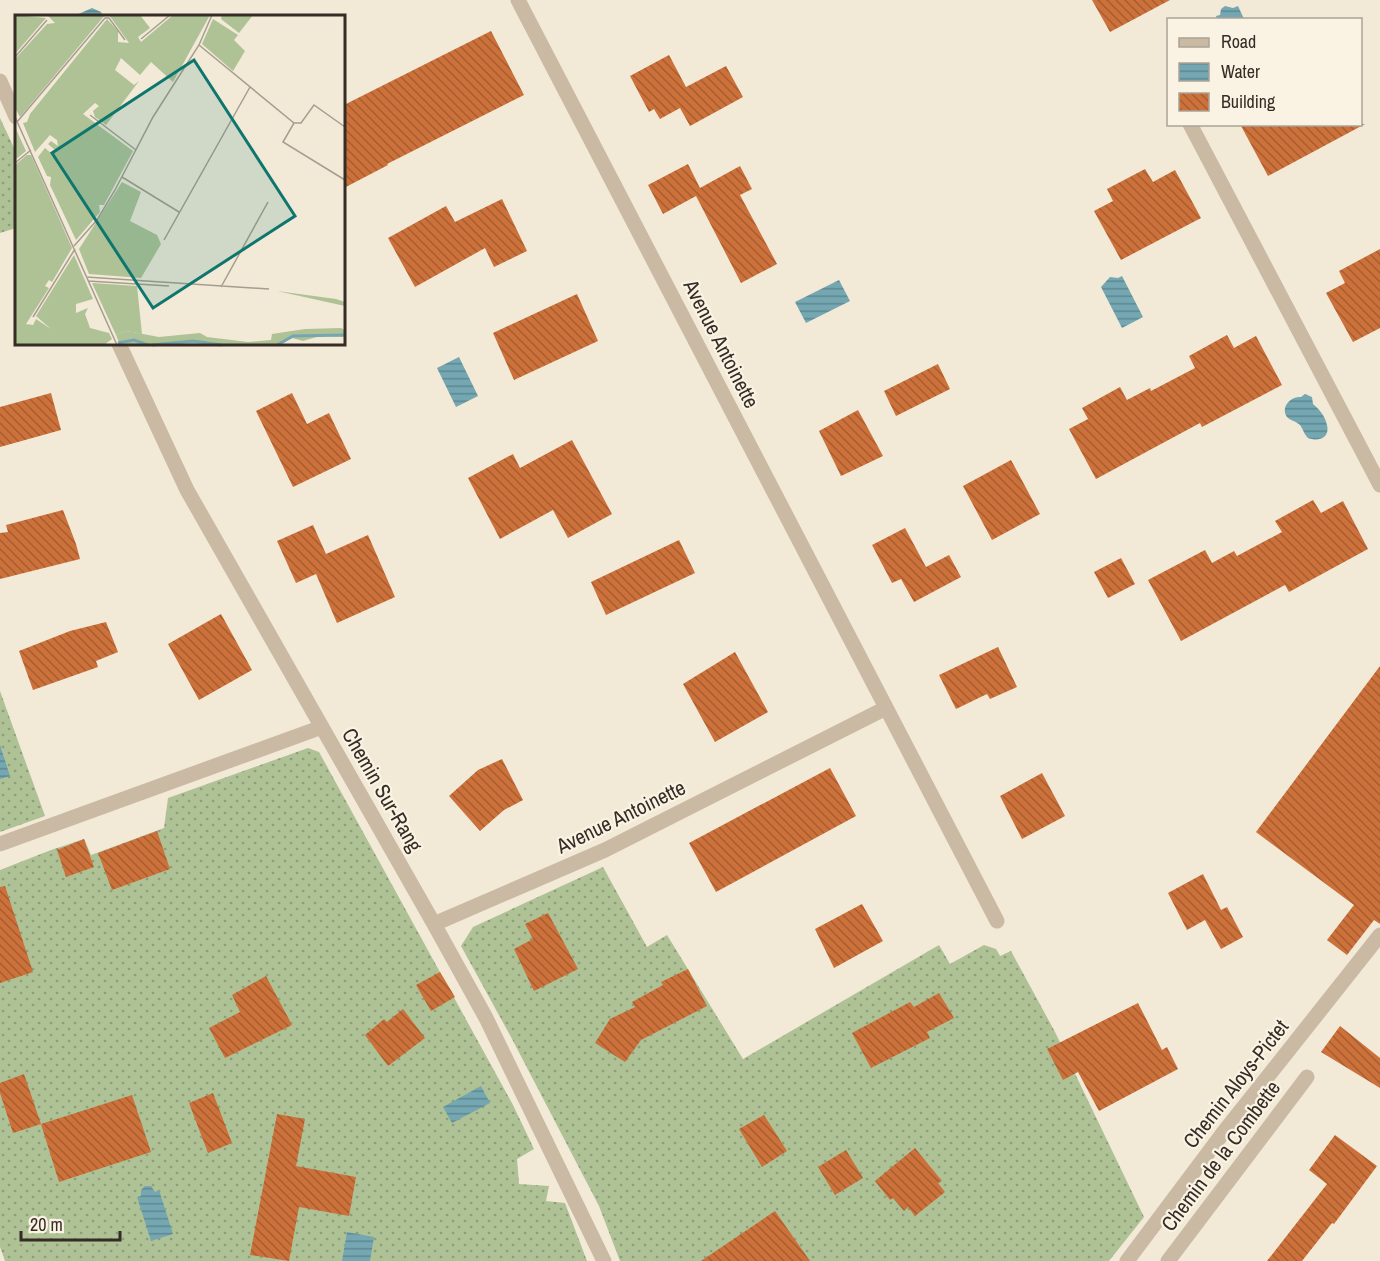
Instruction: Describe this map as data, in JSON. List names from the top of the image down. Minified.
{"streets":{"street":["Avenue Antoinette","Chemin Sur-Rang","Chemin Aloys-Pictet","Chemin de la Combette"]},"crossings":[["Avenue Antoinette","Chemin Sur-Rang"]],"legend":["Road","Water","Building"],"scale_bar":"20 m"}
